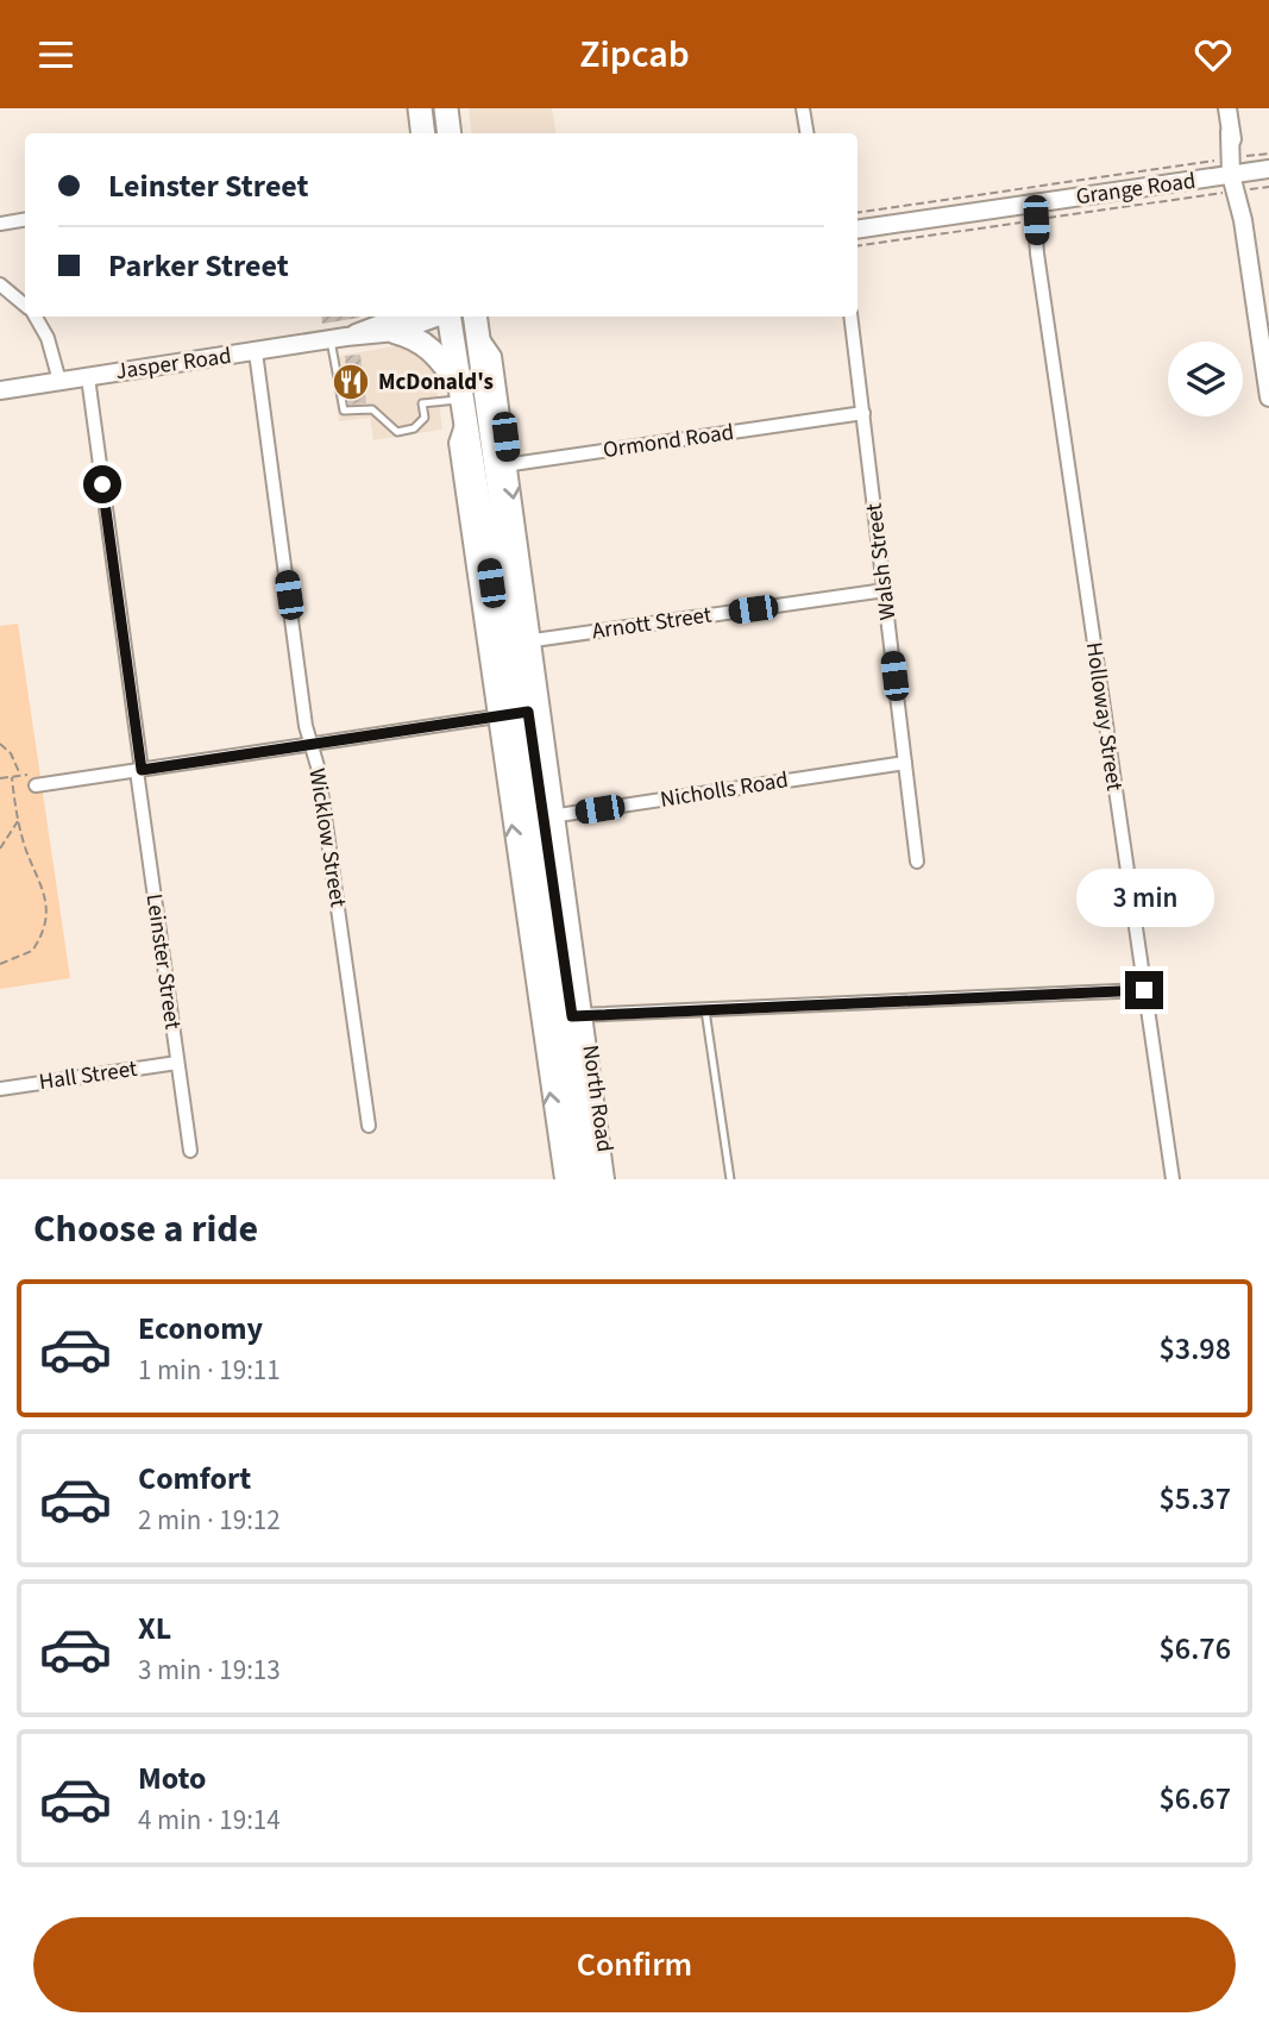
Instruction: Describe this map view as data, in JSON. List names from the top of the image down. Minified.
{"streets":{"highway":["North Road"],"main road":["Grange Road","Jasper Road"],"street":["Ormond Road","Walsh Street","Arnott Street","Holloway Street","Nicholls Road","Wicklow Street","Leinster Street","Hall Street"]},"crossings":[["Grange Road","Holloway Street"],["Jasper Road","Wicklow Street"],["Jasper Road","Leinster Street"],["Ormond Road","Walsh Street"],["Ormond Road","North Road"],["Walsh Street","Arnott Street"],["Walsh Street","Nicholls Road"],["Arnott Street","North Road"],["Nicholls Road","North Road"],["Leinster Street","Hall Street"]],"places":{"restaurant":["McDonald's"]},"page":{"header":"Zipcab","banner":["Leinster Street","Parker Street"],"bubble":"3 min","heading":"Choose a ride","list":[{"name":"Economy","note":"1 min · 19:11","value":"$3.98"},{"name":"Comfort","note":"2 min · 19:12","value":"$5.37"},{"name":"XL","note":"3 min · 19:13","value":"$6.76"},{"name":"Moto","note":"4 min · 19:14","value":"$6.67"}],"buttons":"Confirm"}}
